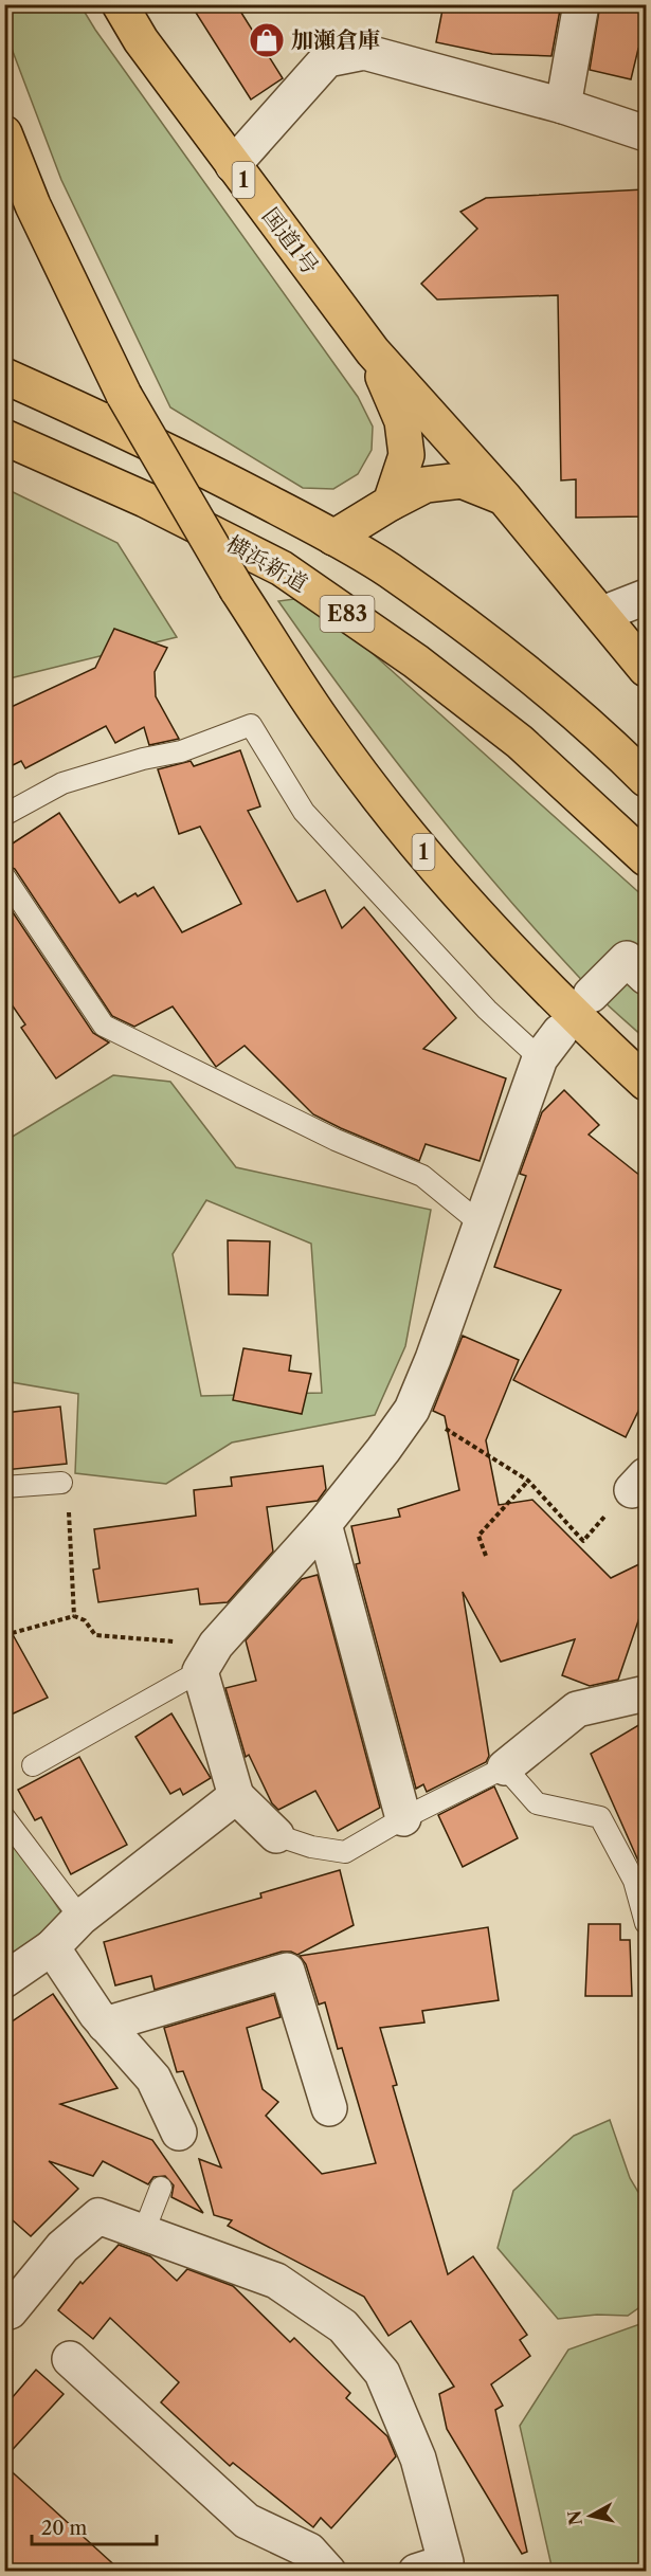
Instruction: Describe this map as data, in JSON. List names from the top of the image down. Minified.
{"streets":{"highway":["1","国道1号","横浜新道","E83"]},"crossings":[["1","国道1号"]],"places":{"shop":["加瀬倉庫"]},"scale_bar":"20 m","north":"left"}
